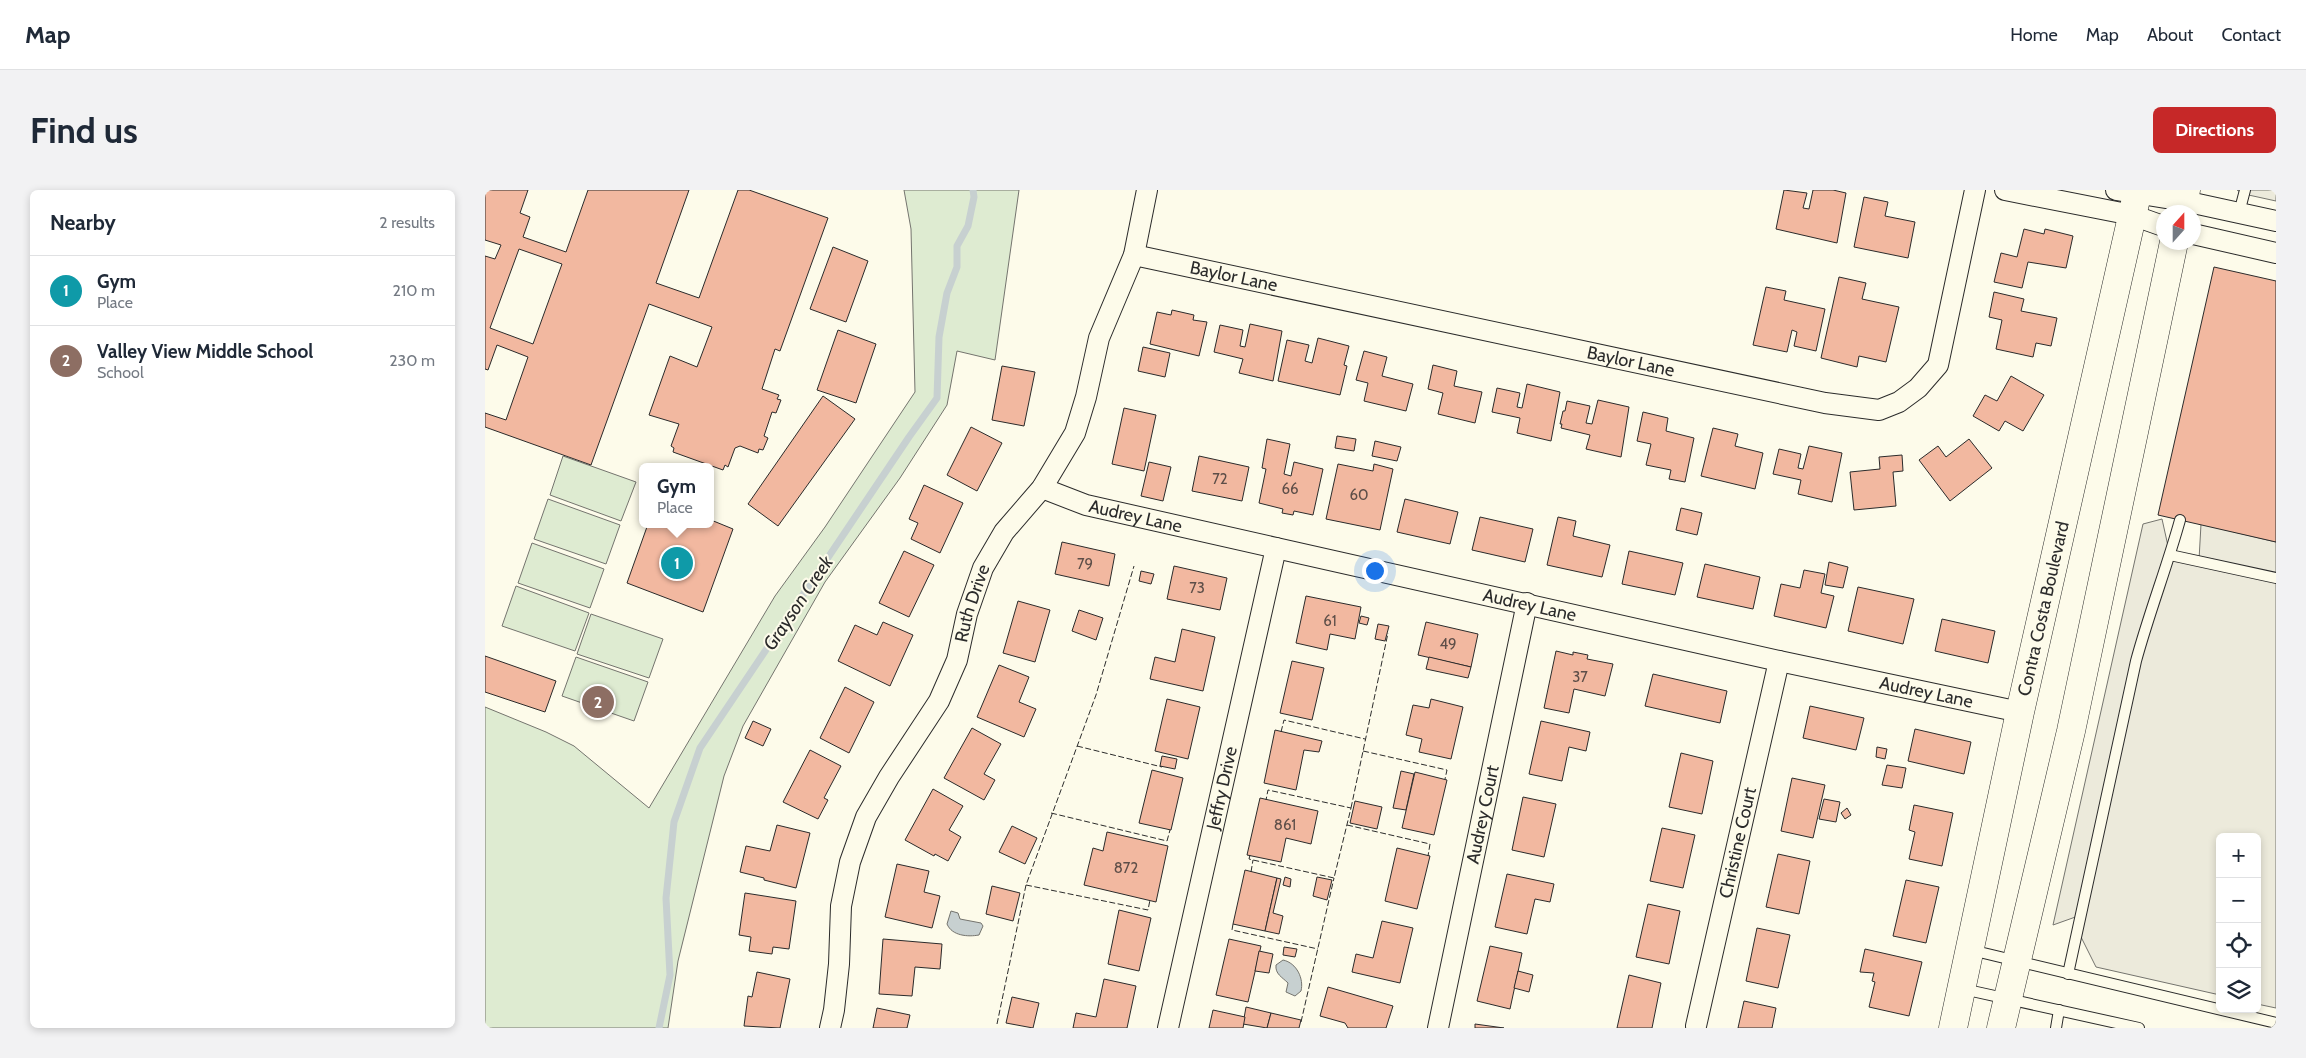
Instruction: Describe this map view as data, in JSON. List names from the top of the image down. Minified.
{"streets":{"main road":["Contra Costa Boulevard"],"street":["Baylor Lane","Audrey Lane","Ruth Drive","Jeffry Drive","Audrey Court","Christine Court"]},"crossings":[["Baylor Lane","Ruth Drive"],["Audrey Lane","Ruth Drive"],["Audrey Lane","Contra Costa Boulevard"],["Audrey Lane","Jeffry Drive"],["Audrey Lane","Audrey Court"],["Audrey Lane","Christine Court"]],"water":["Grayson Creek"],"house_numbers":["72","66","60","79","73","61","49","37","861","872"],"north":"top","page":{"header":"Map","nav":["Home","Map","About","Contact"],"buttons":"Directions","title":"Find us","heading":["Nearby","2 results"],"list":[{"mark":"1","name":"Gym","note":"Place","value":"210 m"},{"mark":"2","name":"Valley View Middle School","note":"School","value":"230 m"}],"popup":["Gym","Place"],"pins":["1","2"],"map_buttons":["+","−"]}}
